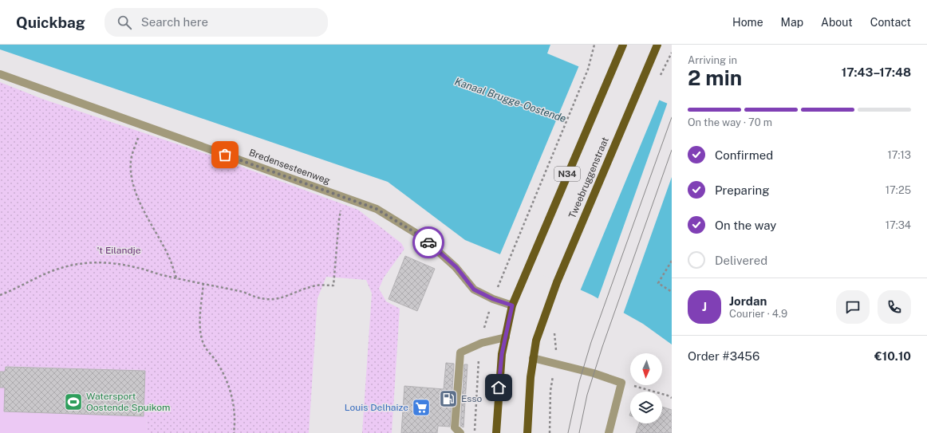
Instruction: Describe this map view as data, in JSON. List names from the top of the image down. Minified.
{"streets":{"main road":["N34","Tweebruggenstraat"],"street":["Bredensesteenweg"]},"crossings":[["Bredensesteenweg","N34"]],"water":["Kanaal Brugge-Oostende"],"parks":["'t Eilandje"],"places":{"fuel station":["Esso"],"sports":["Watersport Oostende Spuikom"],"supermarket":["Louis Delhaize"]},"north":"bottom","page":{"header":"Quickbag","search":"Search here","nav":["Home","Map","About","Contact"],"heading":["2 min","Arriving in","17:43–17:48"],"panel":["Jordan","Courier · 4.9","Order #3456","€10.10"],"bar":"On the way · 70 m","list":[["Confirmed","17:13"],["Preparing","17:25"],["On the way","17:34"],"Delivered"],"round":"J"}}
